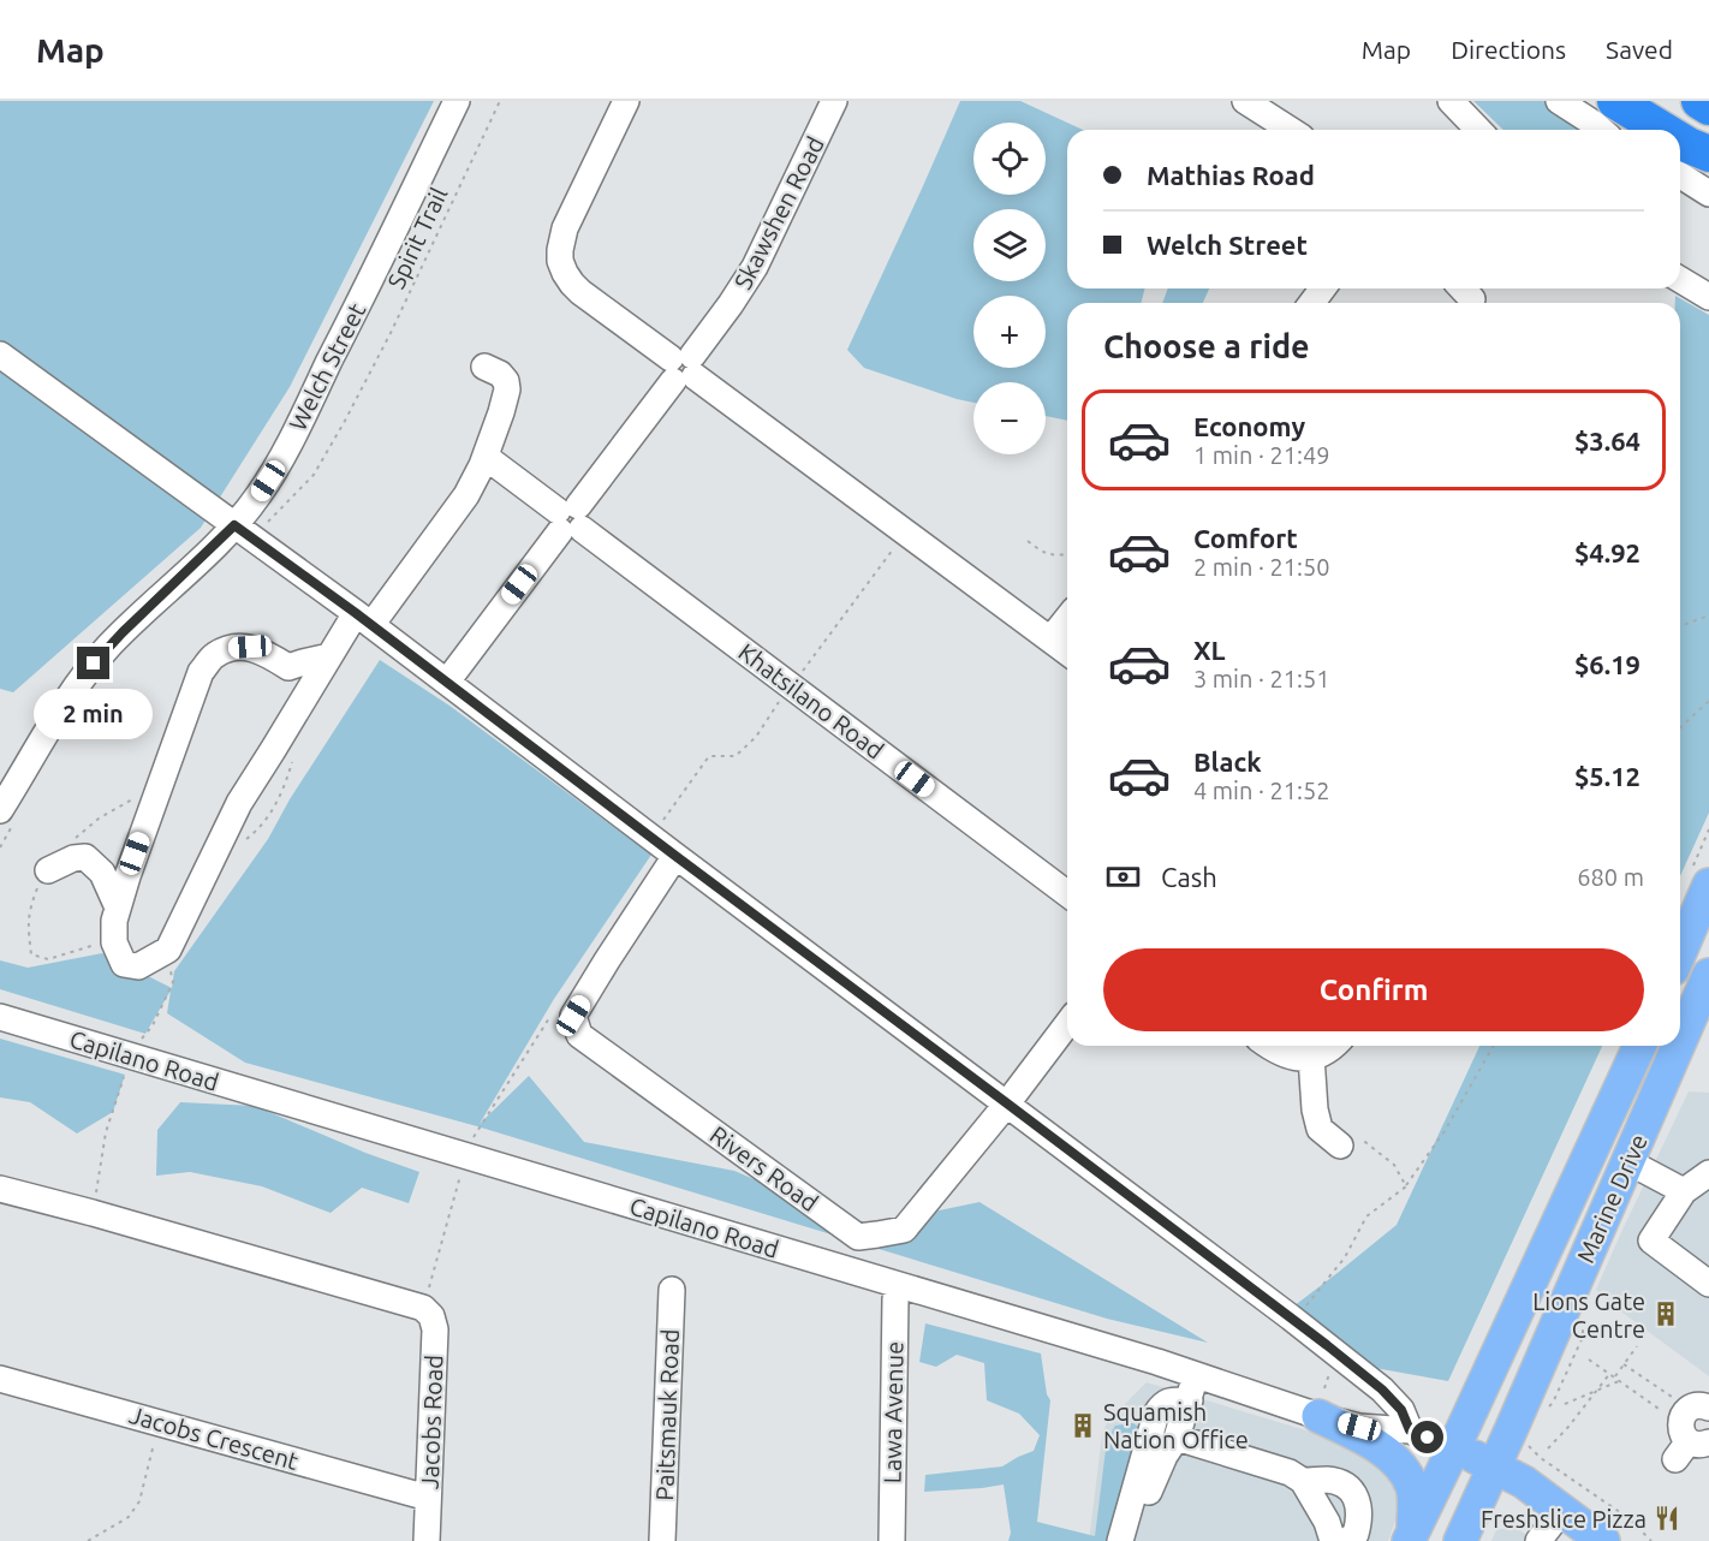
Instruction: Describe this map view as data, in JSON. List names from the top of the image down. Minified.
{"streets":{"main road":["Marine Drive"],"street":["Skawshen Road","Welch Street","Khatsilano Road","Capilano Road","Rivers Road","Lawa Avenue","Paitsmauk Road","Jacobs Road","Jacobs Crescent"],"path":["Spirit Trail"]},"crossings":[["Skawshen Road","Khatsilano Road"],["Capilano Road","Marine Drive"],["Capilano Road","Lawa Avenue"],["Jacobs Road","Jacobs Crescent"]],"places":{"building":["Lions Gate Centre","Squamish Nation Office"],"restaurant":["Freshslice Pizza"]},"page":{"header":"Map","nav":["Map","Directions","Saved"],"map_buttons":["+","−"],"banner":["Mathias Road","Welch Street"],"heading":"Choose a ride","list":[{"name":"Economy","note":"1 min · 21:49","value":"$3.64"},{"name":"Comfort","note":"2 min · 21:50","value":"$4.92"},{"name":"XL","note":"3 min · 21:51","value":"$6.19"},{"name":"Black","note":"4 min · 21:52","value":"$5.12"}],"bubble":"2 min","pay":["Cash","680 m"],"buttons":"Confirm"}}
